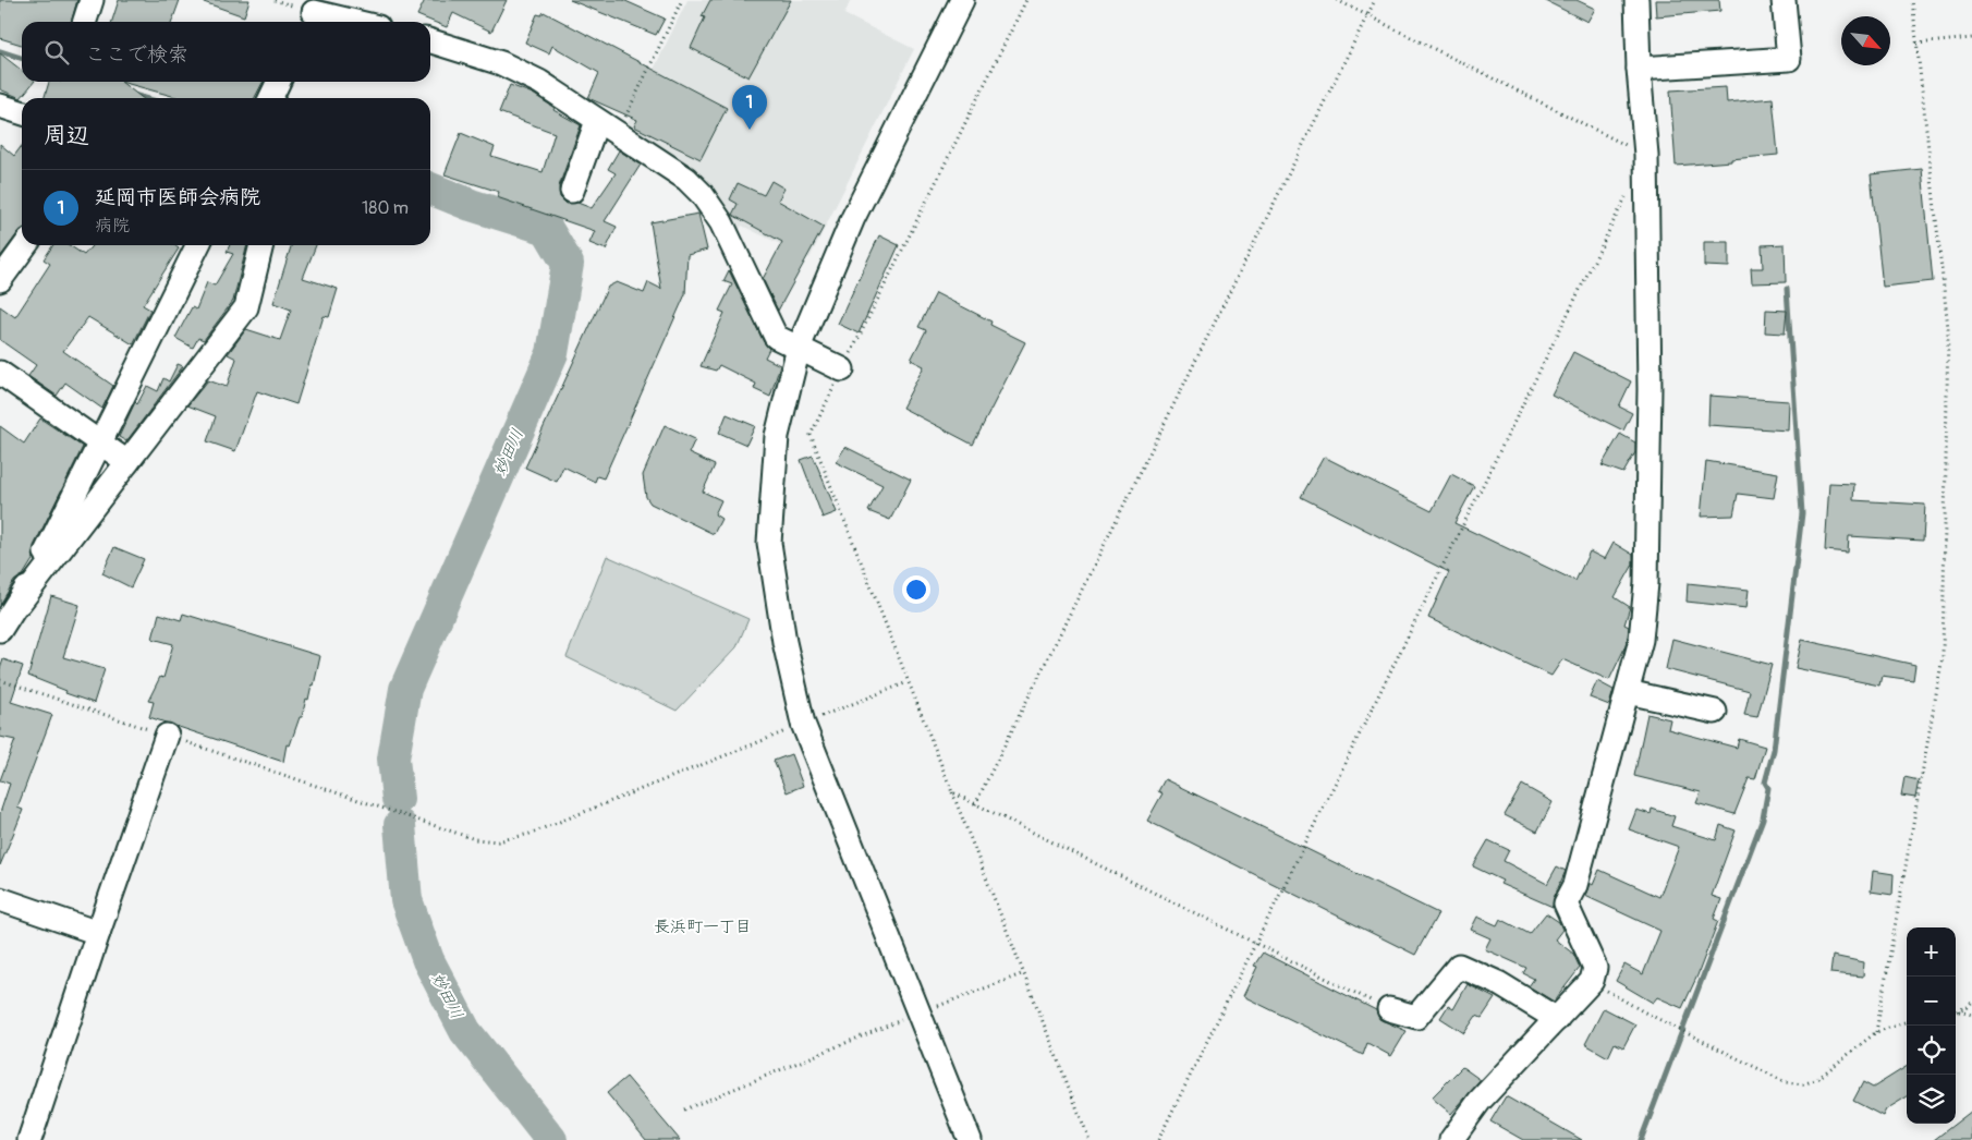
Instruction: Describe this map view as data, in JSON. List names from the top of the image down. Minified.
{"districts":["長浜町一丁目"],"water":["妙田川"],"north":"bottom right","page":{"search":"ここで検索","pins":"1","heading":"周辺","list":[{"mark":"1","name":"延岡市医師会病院","note":"病院","value":"180 m"}],"map_buttons":["+","−"]}}
